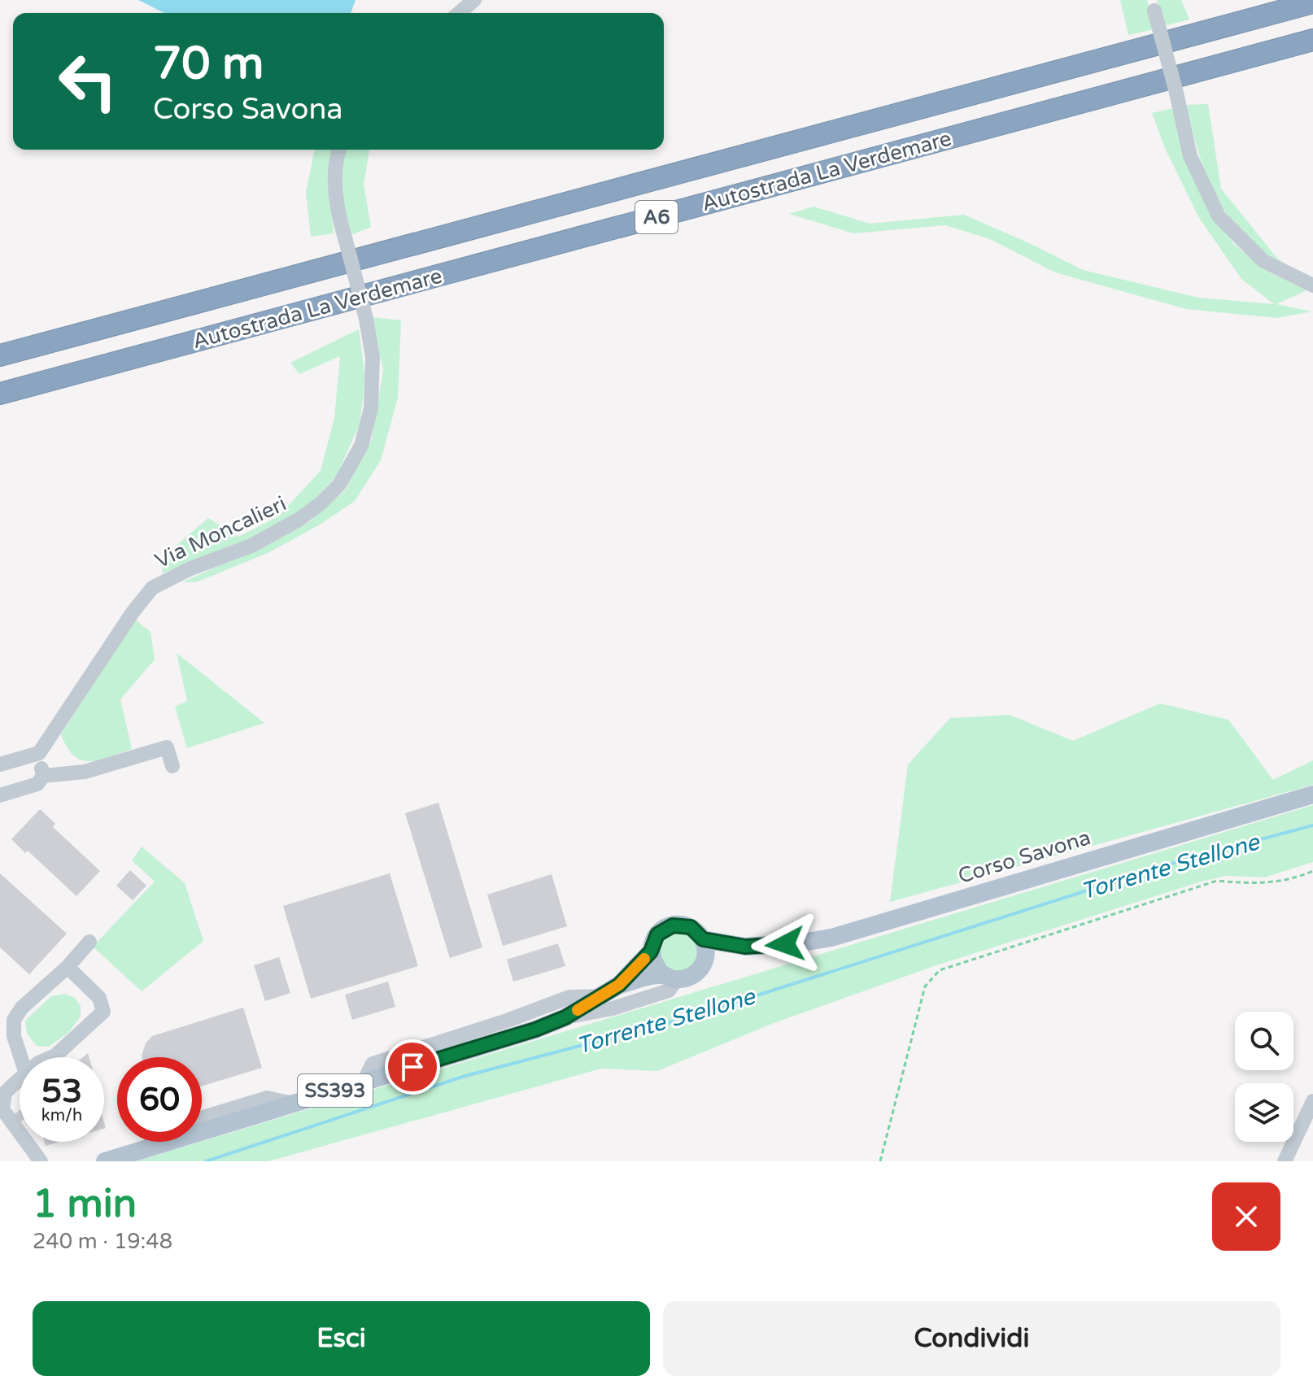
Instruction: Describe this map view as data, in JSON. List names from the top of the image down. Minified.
{"streets":{"highway":["Autostrada La Verdemare","A6"],"main road":["Corso Savona","SS393"],"street":["Via Moncalieri"]},"water":["Torrente Stellone"],"page":{"turn":["70 m","Corso Savona"],"speed":"53 km/h","limit":"60","heading":["1 min","240 m · 19:48"],"buttons":["Esci","Condividi"]}}
